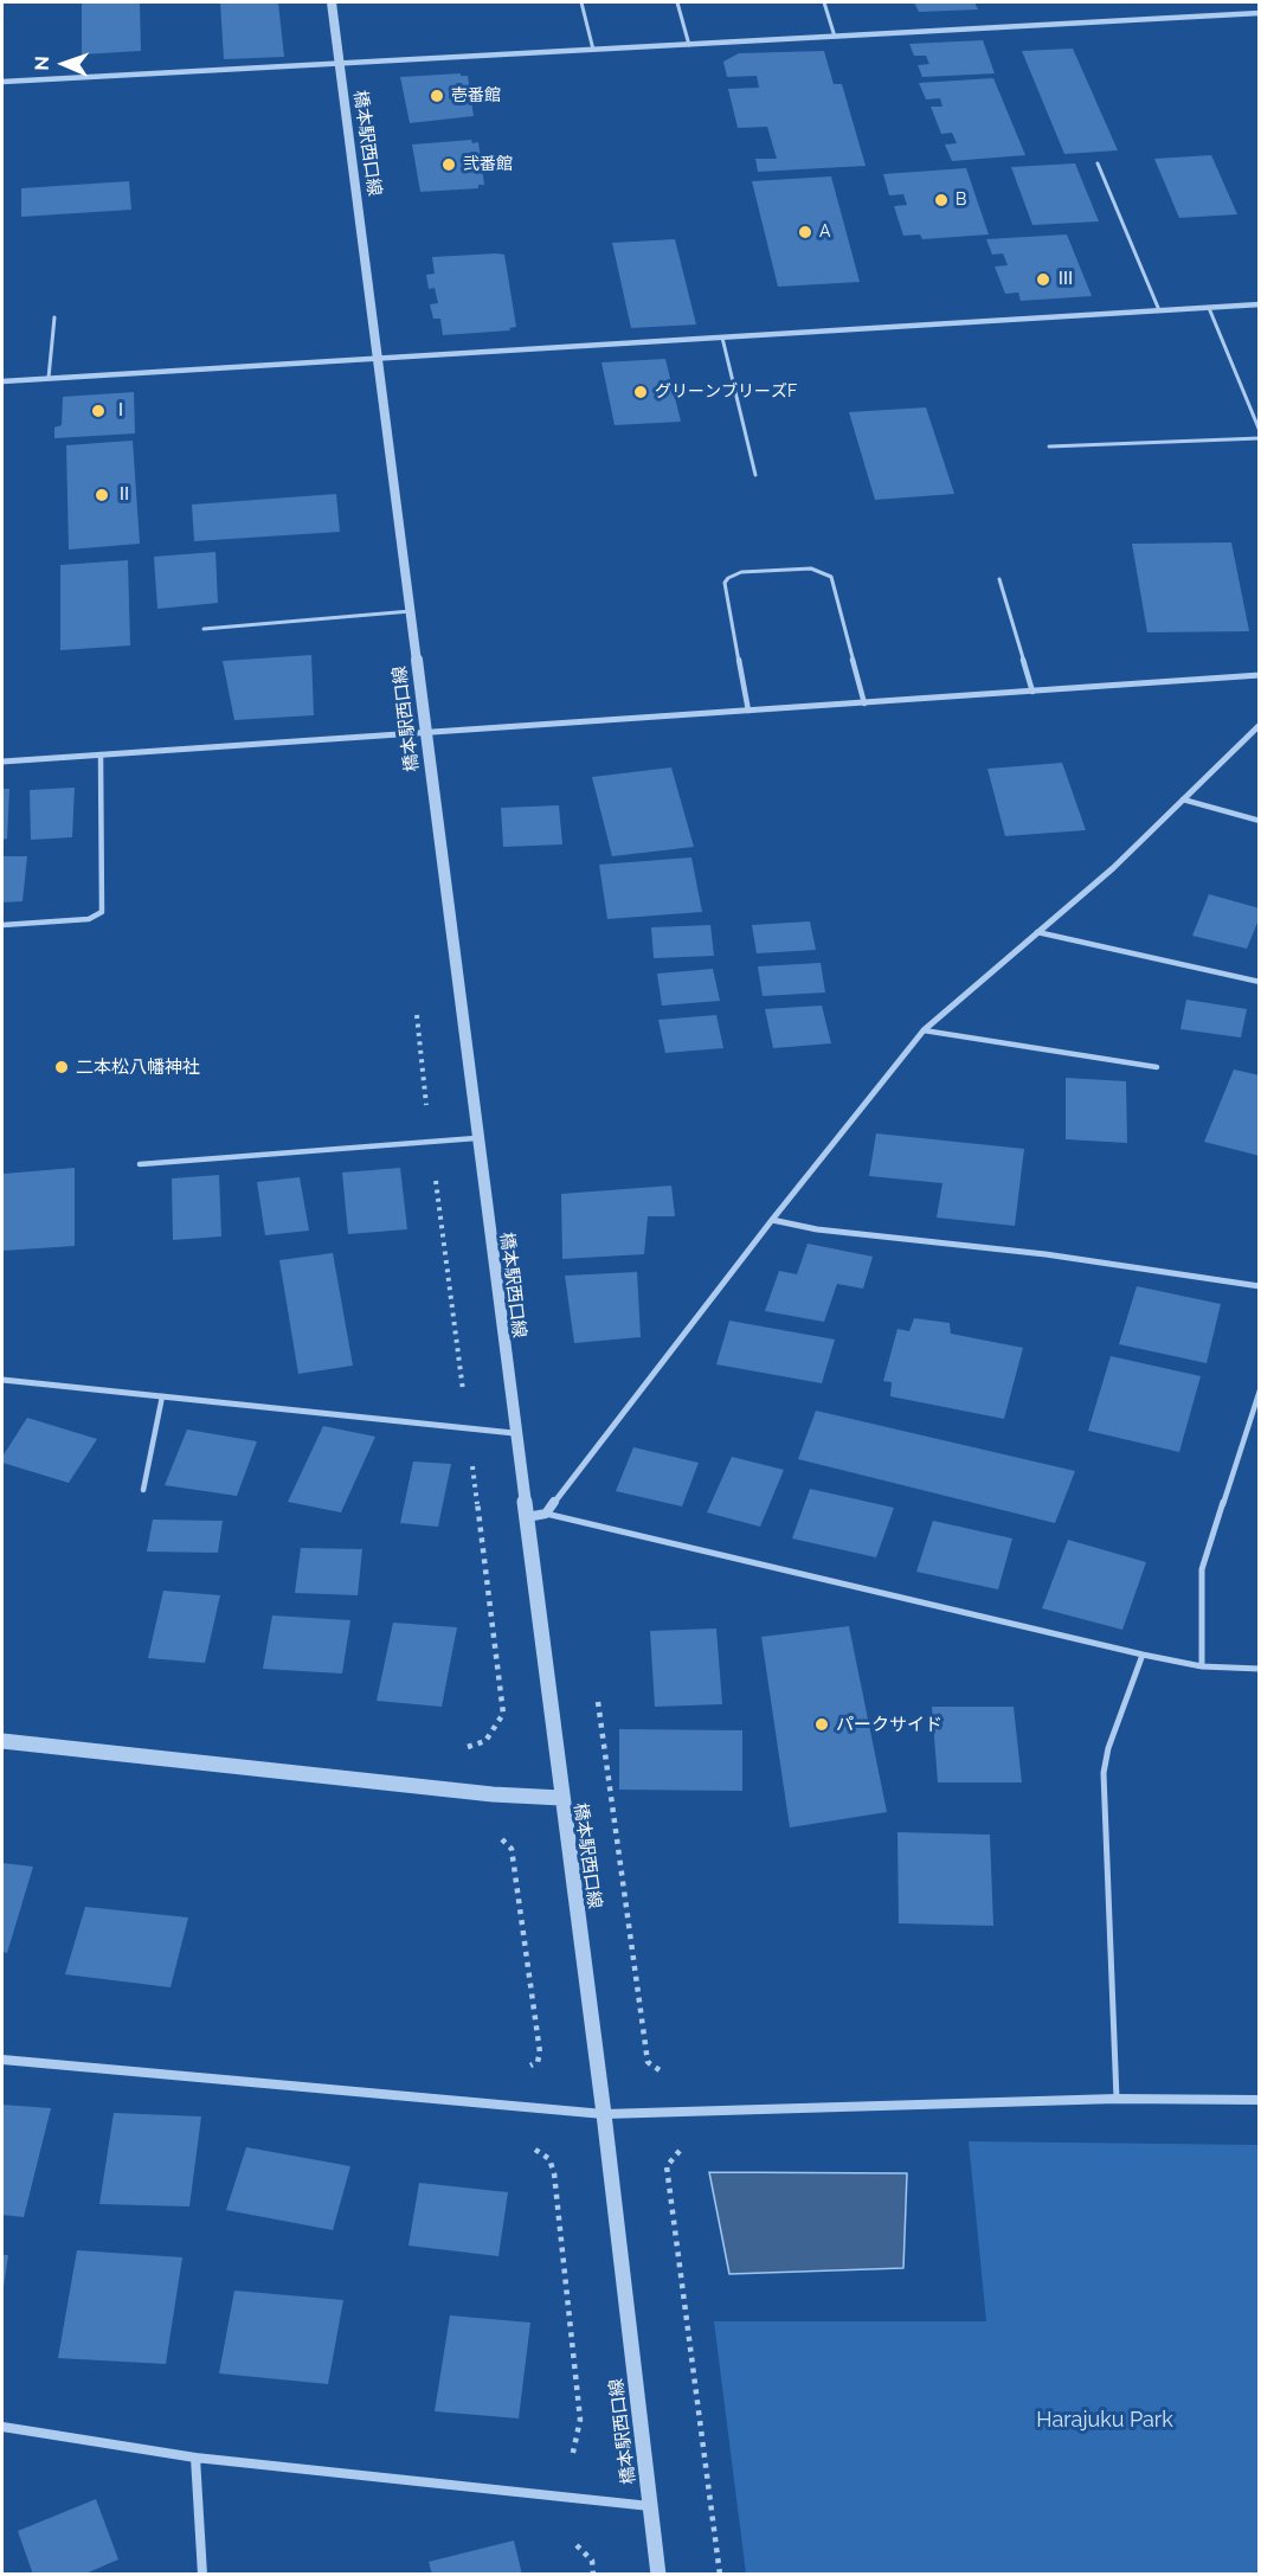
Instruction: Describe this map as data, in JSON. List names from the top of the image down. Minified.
{"streets":{"street":["橋本駅西口線"]},"parks":["Harajuku Park"],"places":["壱番館","弐番館","B","A","Ⅲ","グリーンブリーズF","Ⅰ","Ⅱ","二本松八幡神社","パークサイド"],"north":"left"}
